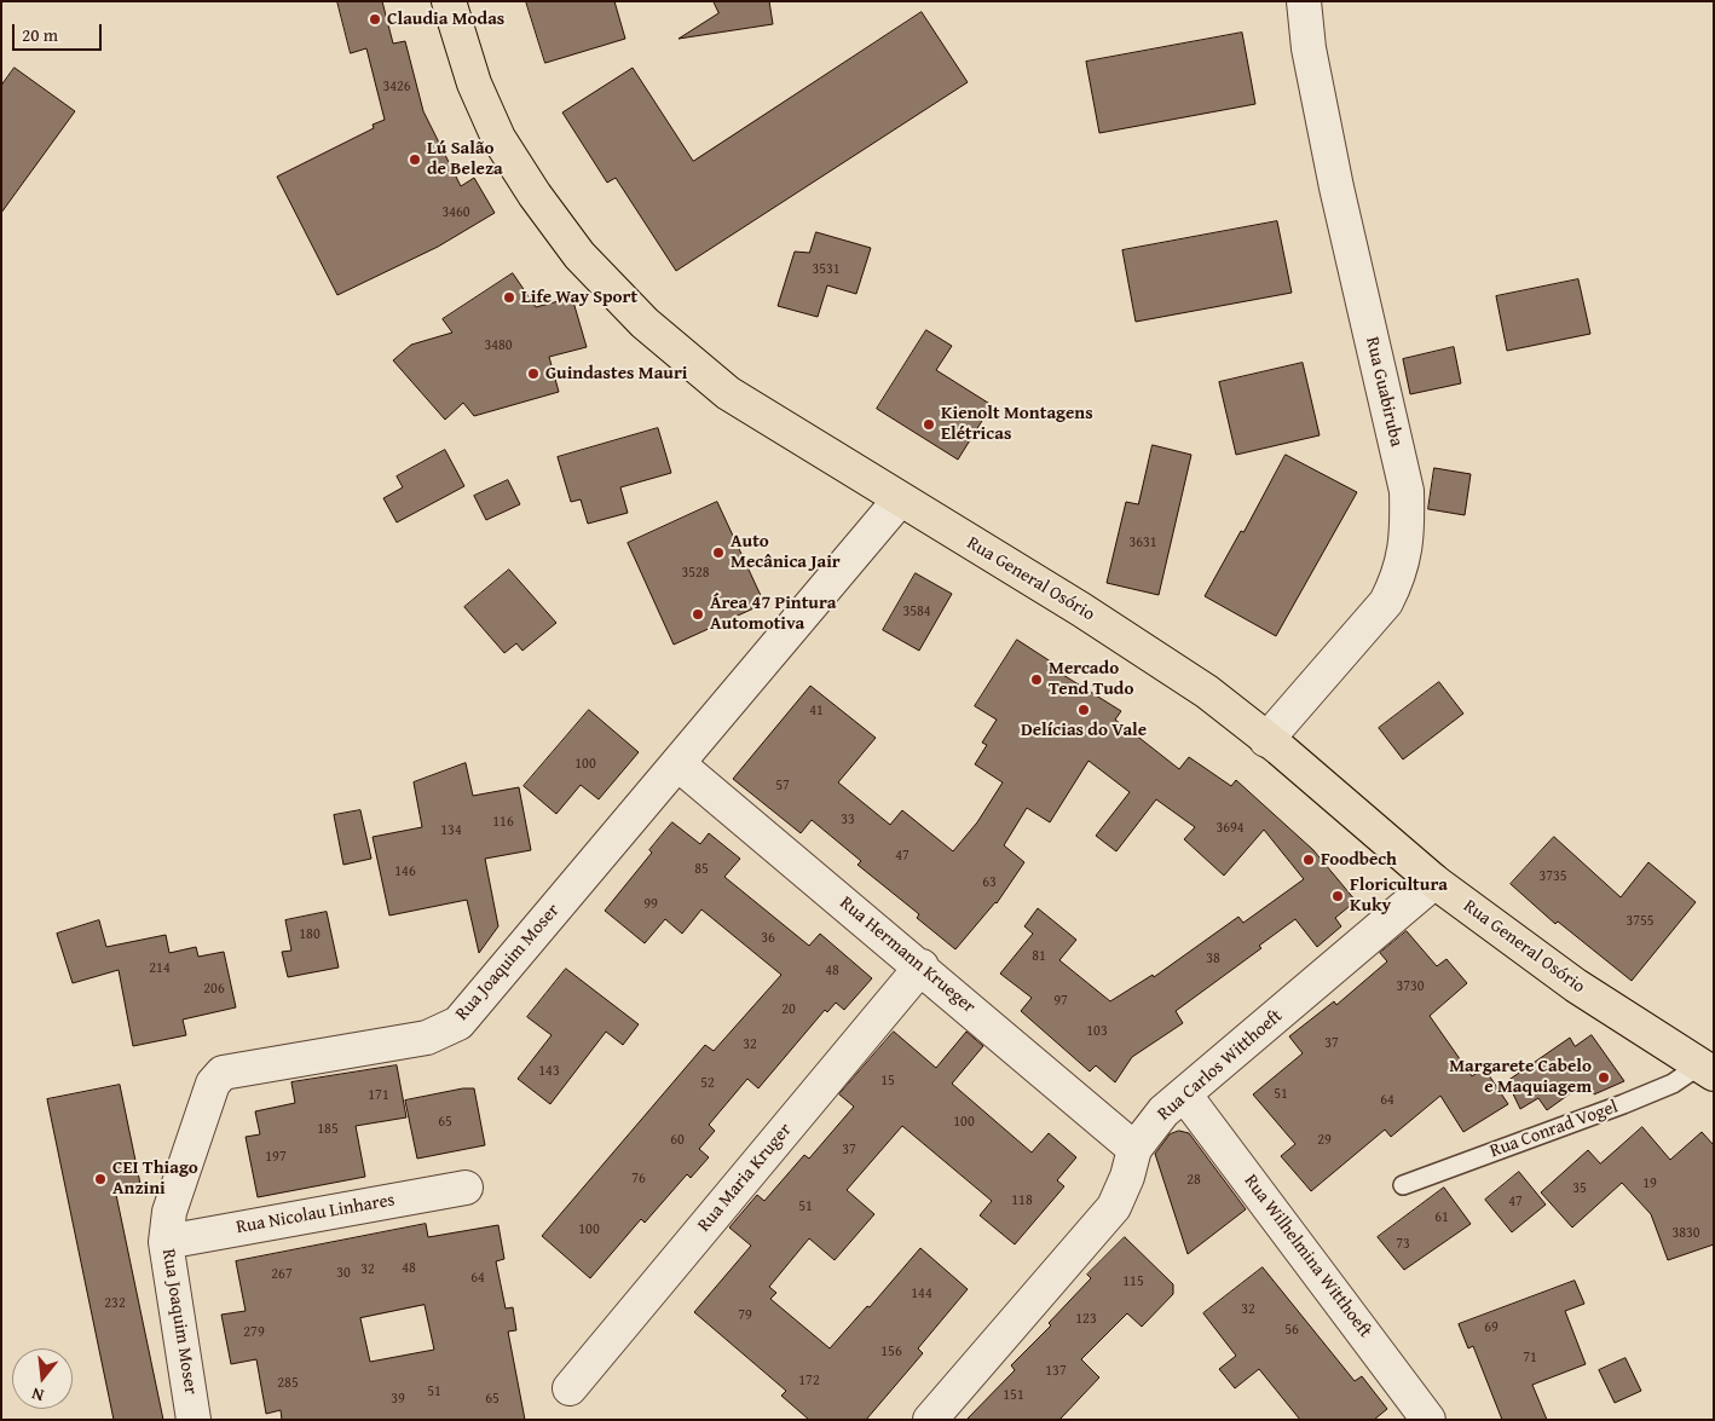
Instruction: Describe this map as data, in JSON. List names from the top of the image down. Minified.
{"streets":{"main road":["Rua General Osório"],"street":["Rua Guabiruba","Rua Hermann Krueger","Rua Joaquim Moser","Rua Carlos Witthoeft","Rua Maria Kruger","Rua Nicolau Linhares","Rua Wilhelmina Witthoeft"],"lane":["Rua Conrad Vogel"]},"crossings":[["Rua Guabiruba","Rua General Osório"],["Rua General Osório","Rua Joaquim Moser"],["Rua General Osório","Rua Carlos Witthoeft"],["Rua General Osório","Rua Conrad Vogel"],["Rua Hermann Krueger","Rua Joaquim Moser"],["Rua Hermann Krueger","Rua Carlos Witthoeft"],["Rua Hermann Krueger","Rua Maria Kruger"],["Rua Joaquim Moser","Rua Nicolau Linhares"],["Rua Carlos Witthoeft","Rua Wilhelmina Witthoeft"]],"places":["Claudia Modas","Lú Salão de Beleza","Life Way Sport","Guindastes Mauri","Kienolt Montagens Elétricas","Auto Mecânica Jair","Área 47 Pintura Automotiva","Mercado Tend Tudo","Delícias do Vale","Foodbech","Floricultura Kuky","Margarete Cabelo e Maquiagem","CEI Thiago Anzini"],"house_numbers":["3426","3460","3531","3480","3631","3528","3584","41","100","57","33","116","3694","134","47","85","146","3735","63","99","3755","180","36","81","38","214","48","3730","206","97","20","103","37","32","143","15","52","51","171","64","65","100","185","60","29","37","197","76","28","19","35","118","47","51","61","100","3830","73","48","32","30","267","64","115","144","232","32","79","123","69","56","279","156","71","137","172","285","51","151","39","65"],"scale_bar":"20 m","north":"bottom"}
